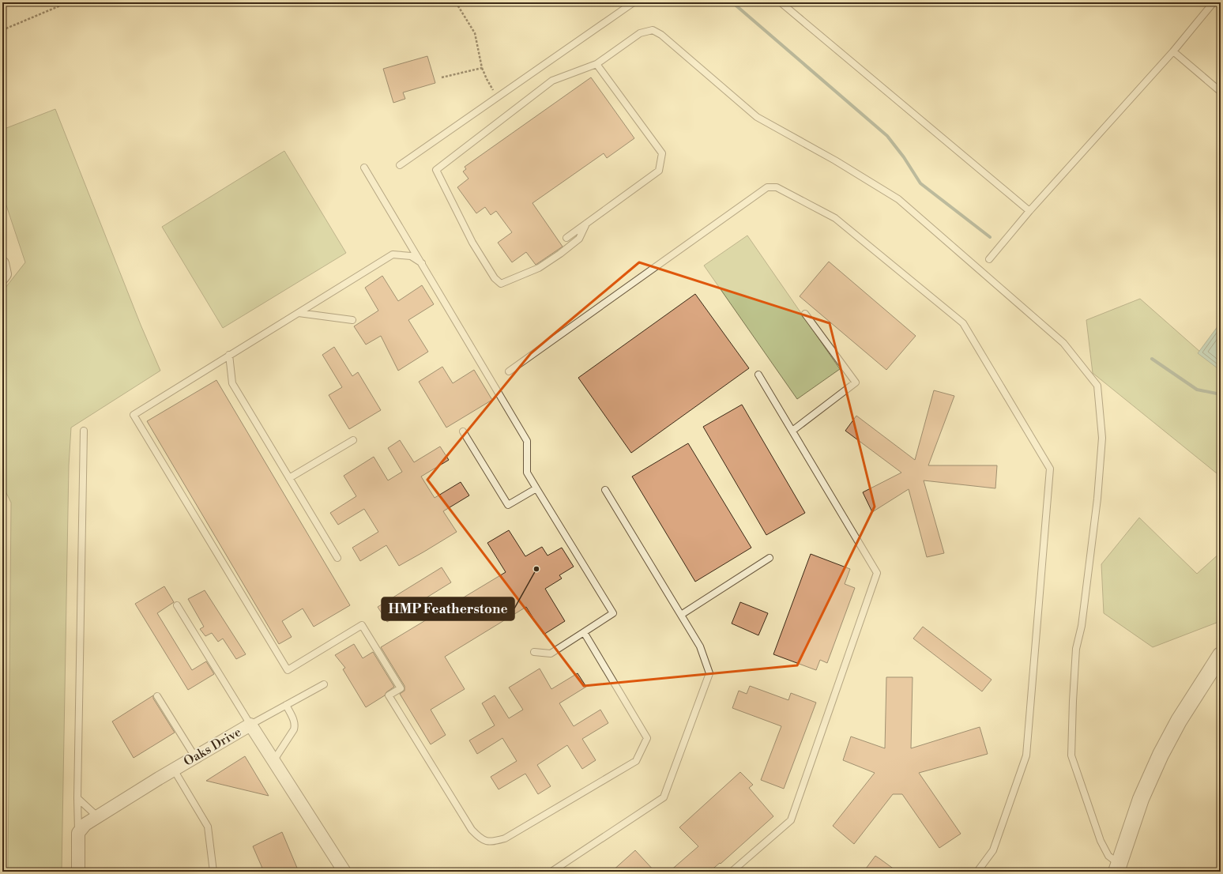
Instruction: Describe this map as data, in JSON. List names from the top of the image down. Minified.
{"streets":{"street":["Oaks Drive"]},"places":["HMP Featherstone"]}
